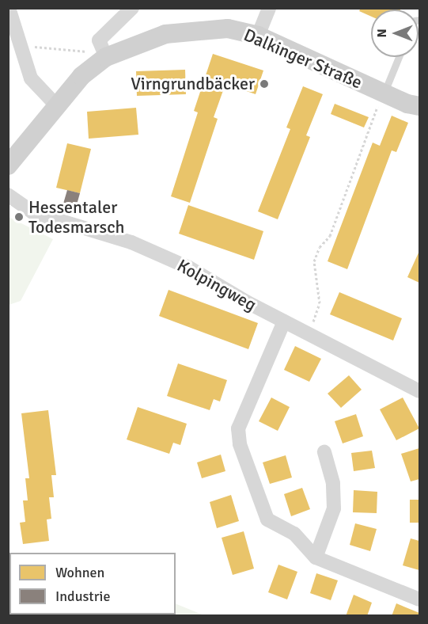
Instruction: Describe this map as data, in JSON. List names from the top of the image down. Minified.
{"streets":{"street":["Dalkinger Straße","Kolpingweg"]},"places":["Virngrundbäcker","Hessentaler Todesmarsch"],"legend":["Wohnen","Industrie"],"north":"left"}
